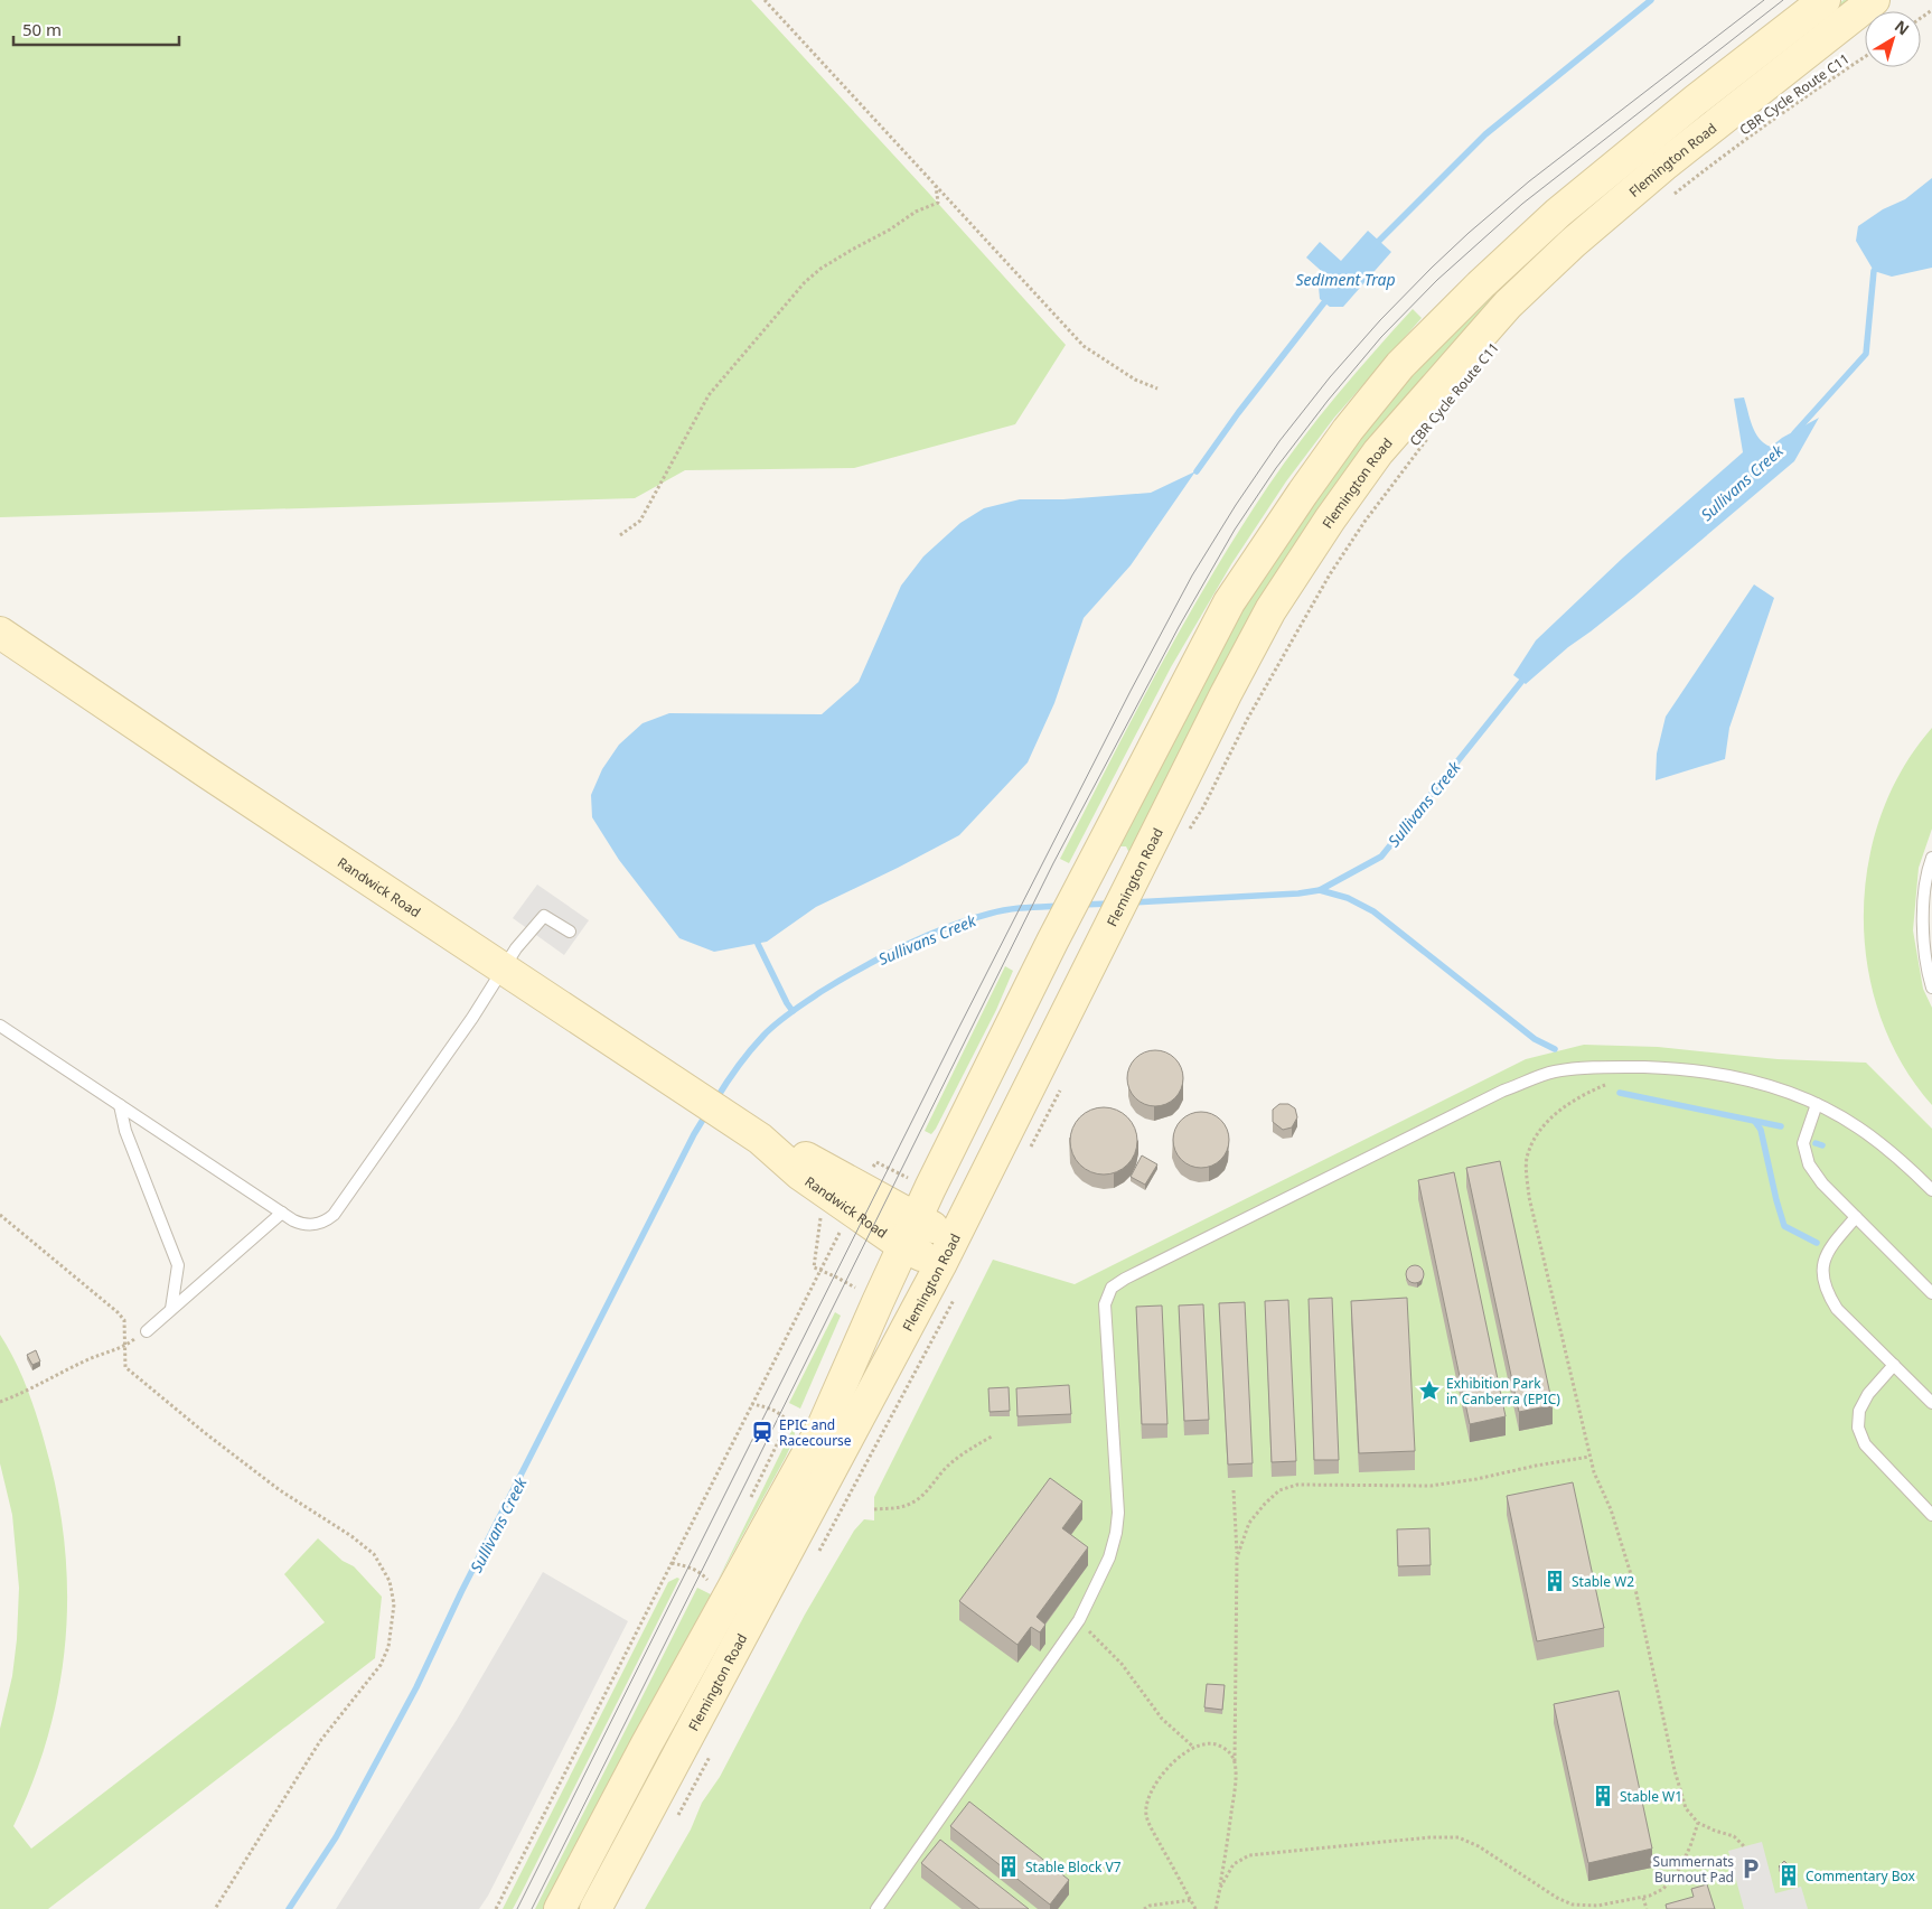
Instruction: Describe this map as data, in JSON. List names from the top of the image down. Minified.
{"streets":{"main road":["Flemington Road","Randwick Road"],"path":["CBR Cycle Route C11"]},"crossings":[["Flemington Road","Randwick Road"]],"water":["Sediment Trap","Sullivans Creek"],"places":{"place":["Exhibition Park in Canberra (EPIC)"],"station":["EPIC and Racecourse"],"building":["Stable W2","Stable W1","Stable Block V7","Commentary Box"],"parking":["Summernats Burnout Pad"]},"scale_bar":"50 m","north":"top right"}
